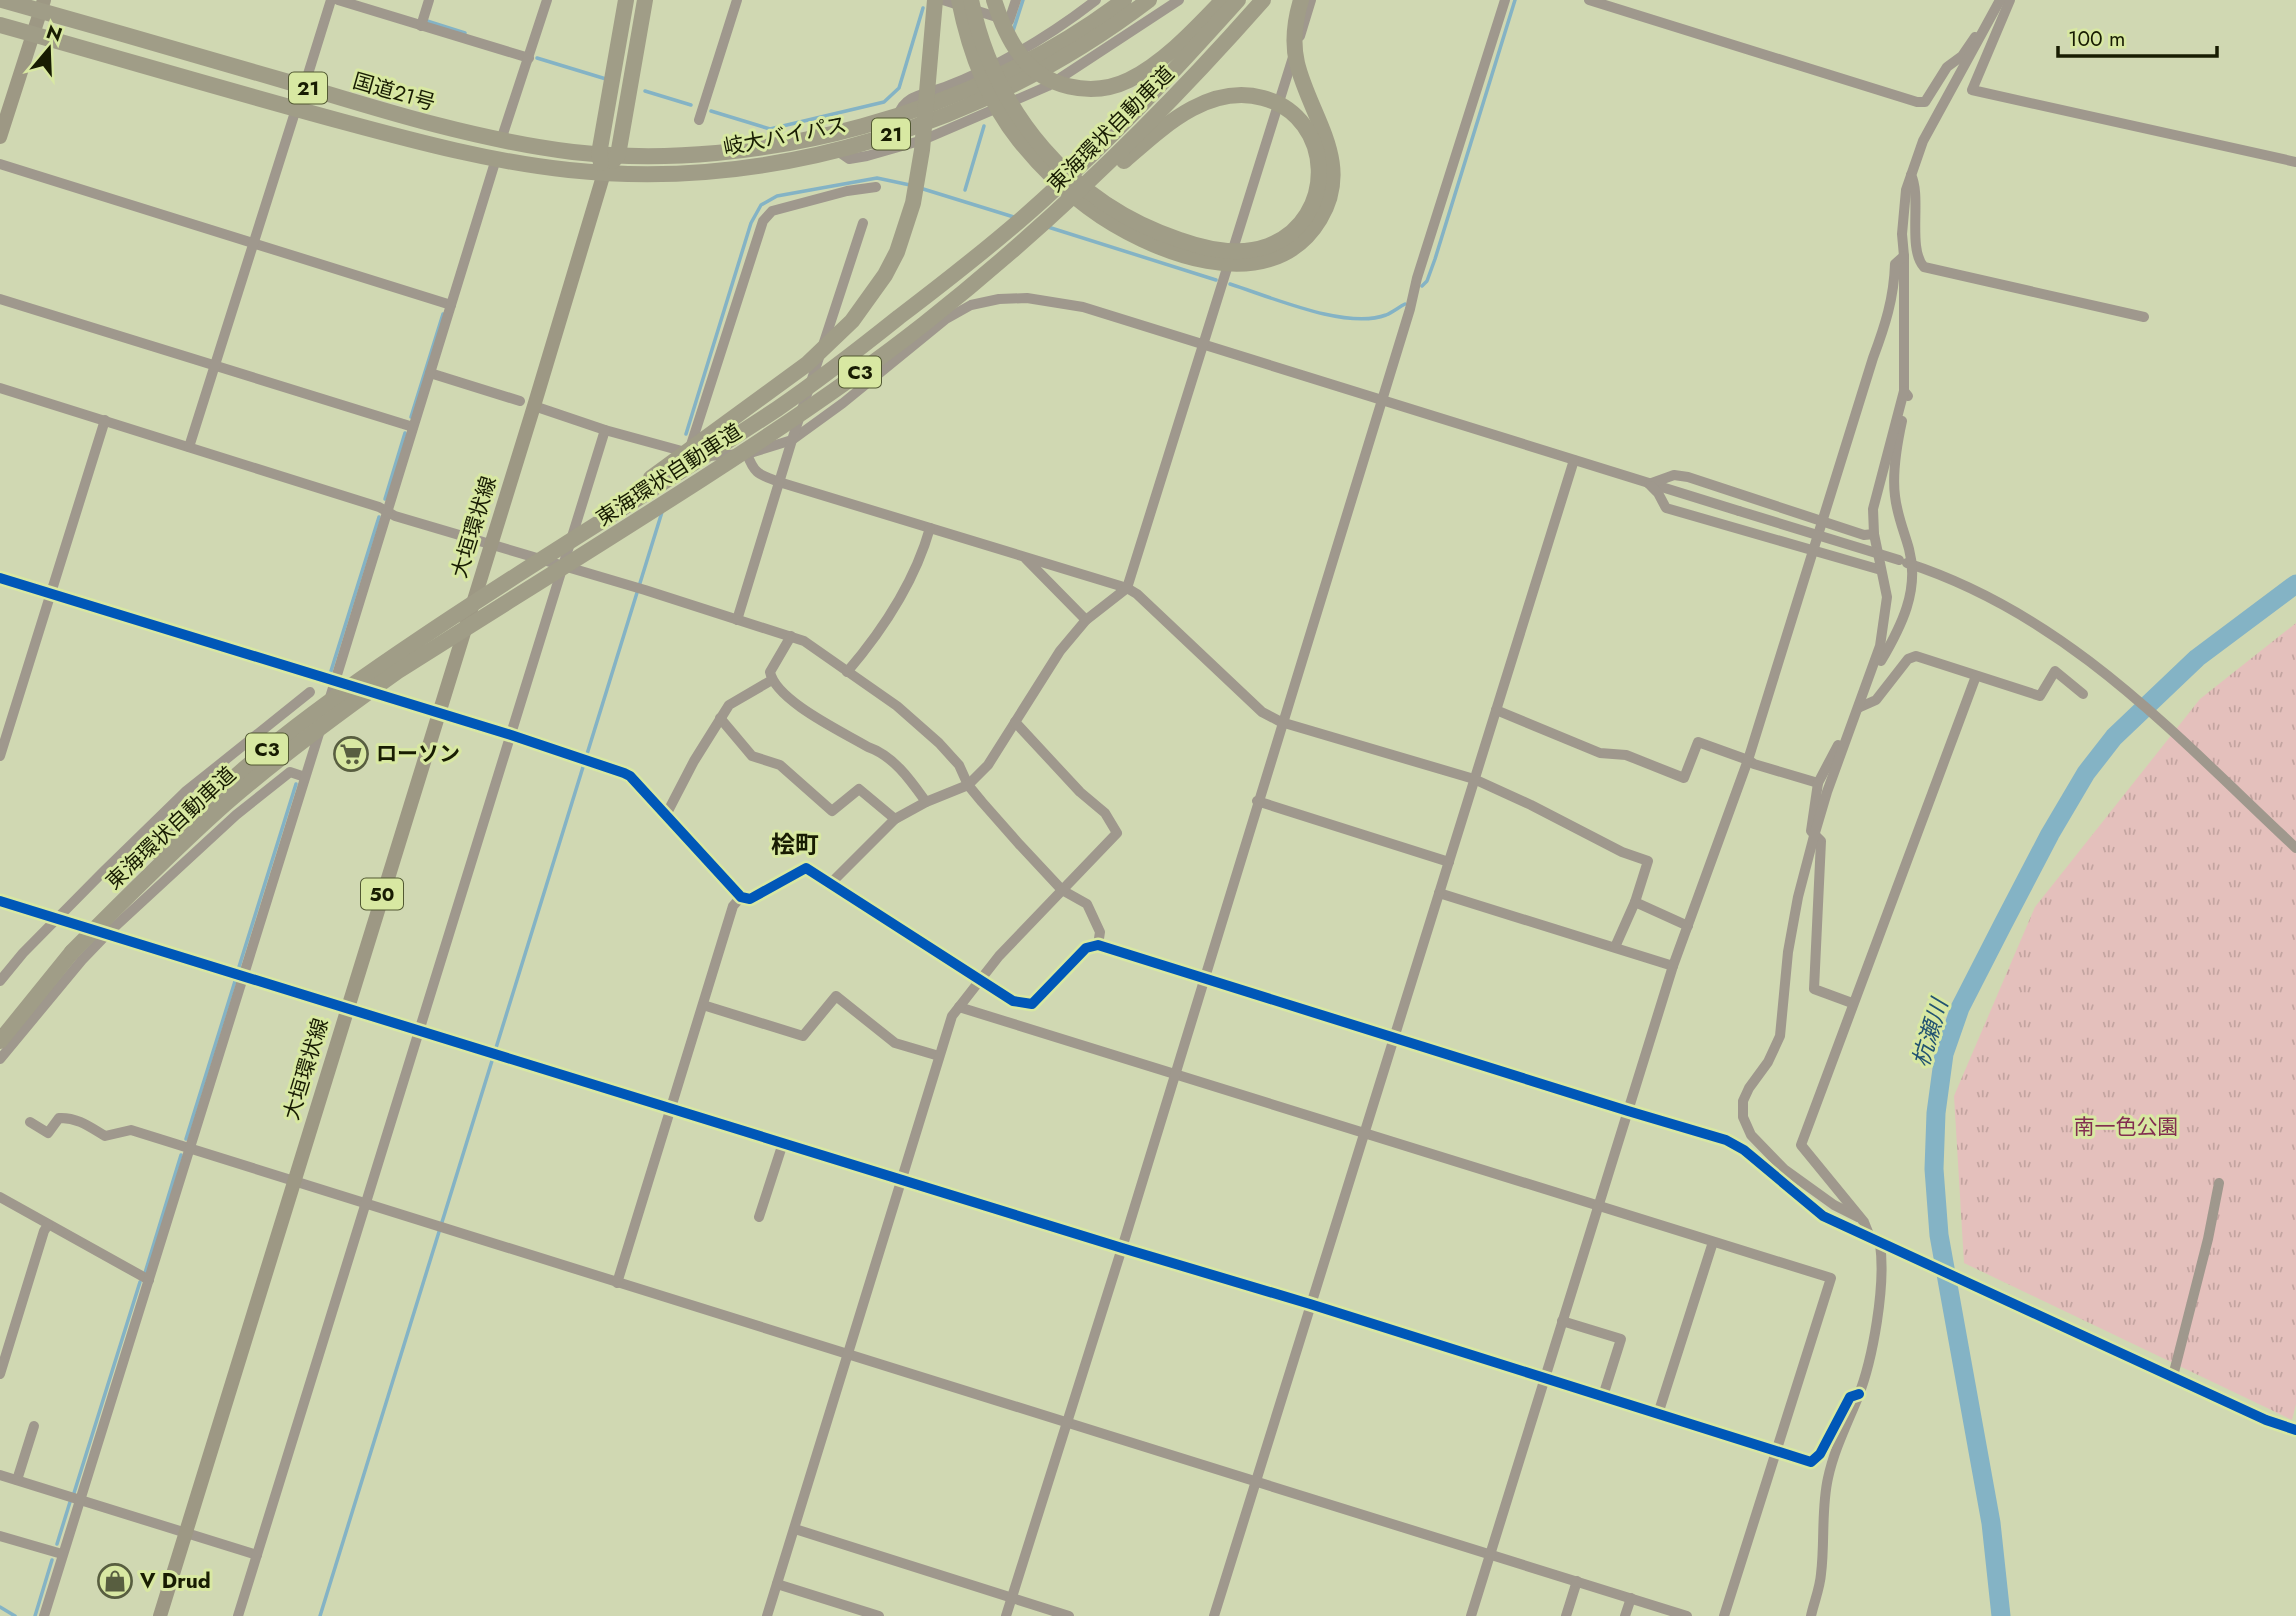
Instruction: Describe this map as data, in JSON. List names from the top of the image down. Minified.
{"streets":{"highway":["21","国道21号","東海環状自動車道","岐大バイパス","C3"],"main road":["大垣環状線","50"]},"crossings":[["国道21号","岐大バイパス"],["国道21号","大垣環状線"],["岐大バイパス","大垣環状線"]],"districts":["桧町"],"water":["杭瀬川"],"parks":["南一色公園"],"places":{"supermarket":["ローソン"],"shop":["V Drud"]},"scale_bar":"100 m","north":"top"}
